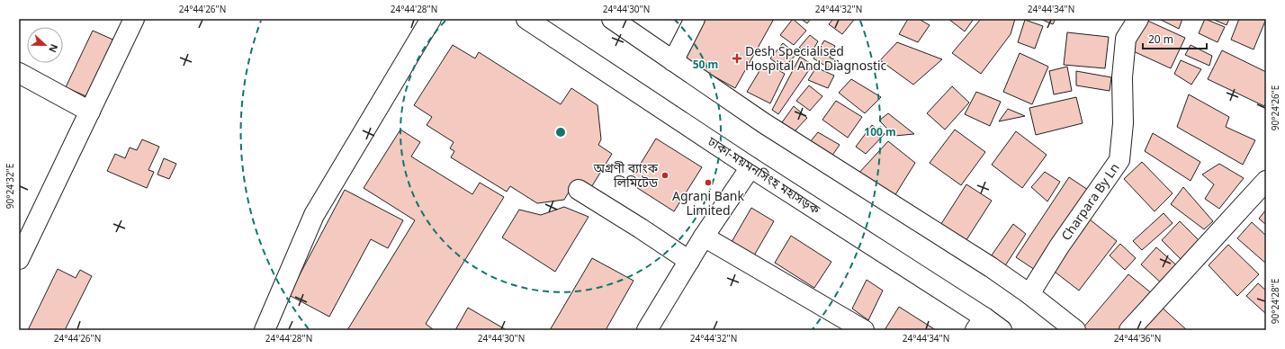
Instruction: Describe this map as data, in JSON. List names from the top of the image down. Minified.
{"streets":{"main road":["ঢাকা-ময়মনসিংহ মহাসড়ক","Charpara By Ln"]},"places":{"health":["Desh Specialised Hospital And Diagnostic"],"other":["অগ্রণী ব্যাংক লিমিটেড","Agrani Bank Limited"]},"scale_bar":"20 m","north":"right","coordinates":["24°44'26\"N","24°44'28\"N","24°44'30\"N","24°44'32\"N","24°44'34\"N","90°24'26\"E","90°24'32\"E","90°24'28\"E","24°44'36\"N"],"rings":["50 m","100 m"]}
